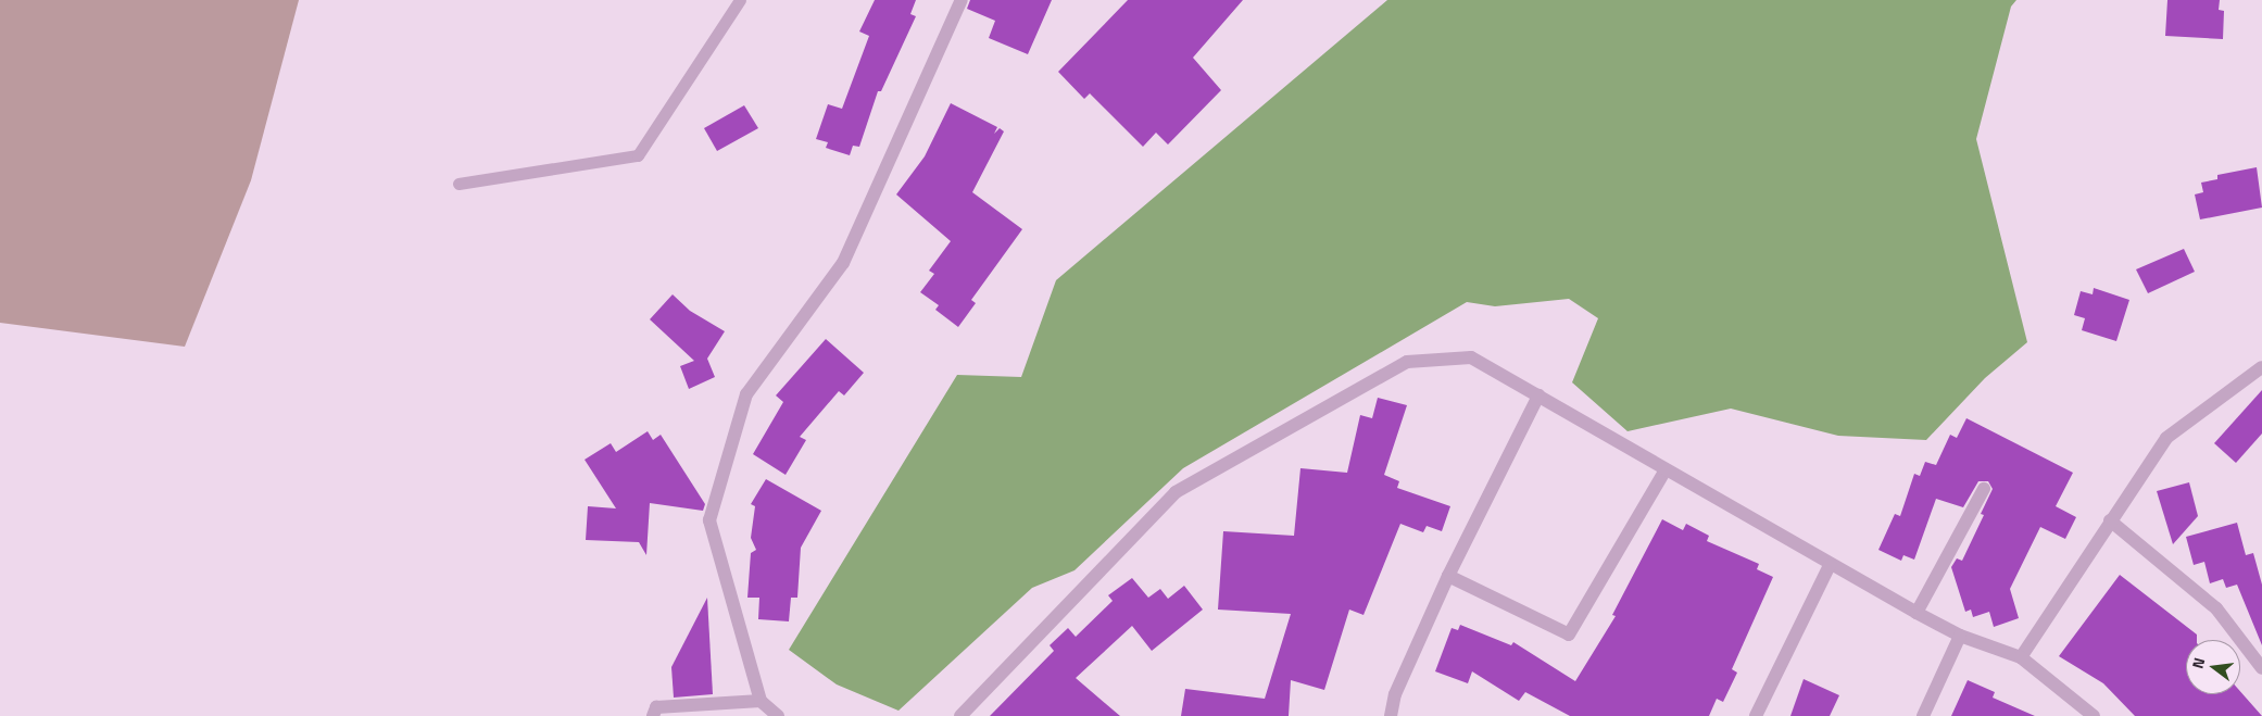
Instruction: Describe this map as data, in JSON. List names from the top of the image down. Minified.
{"north":"left"}
